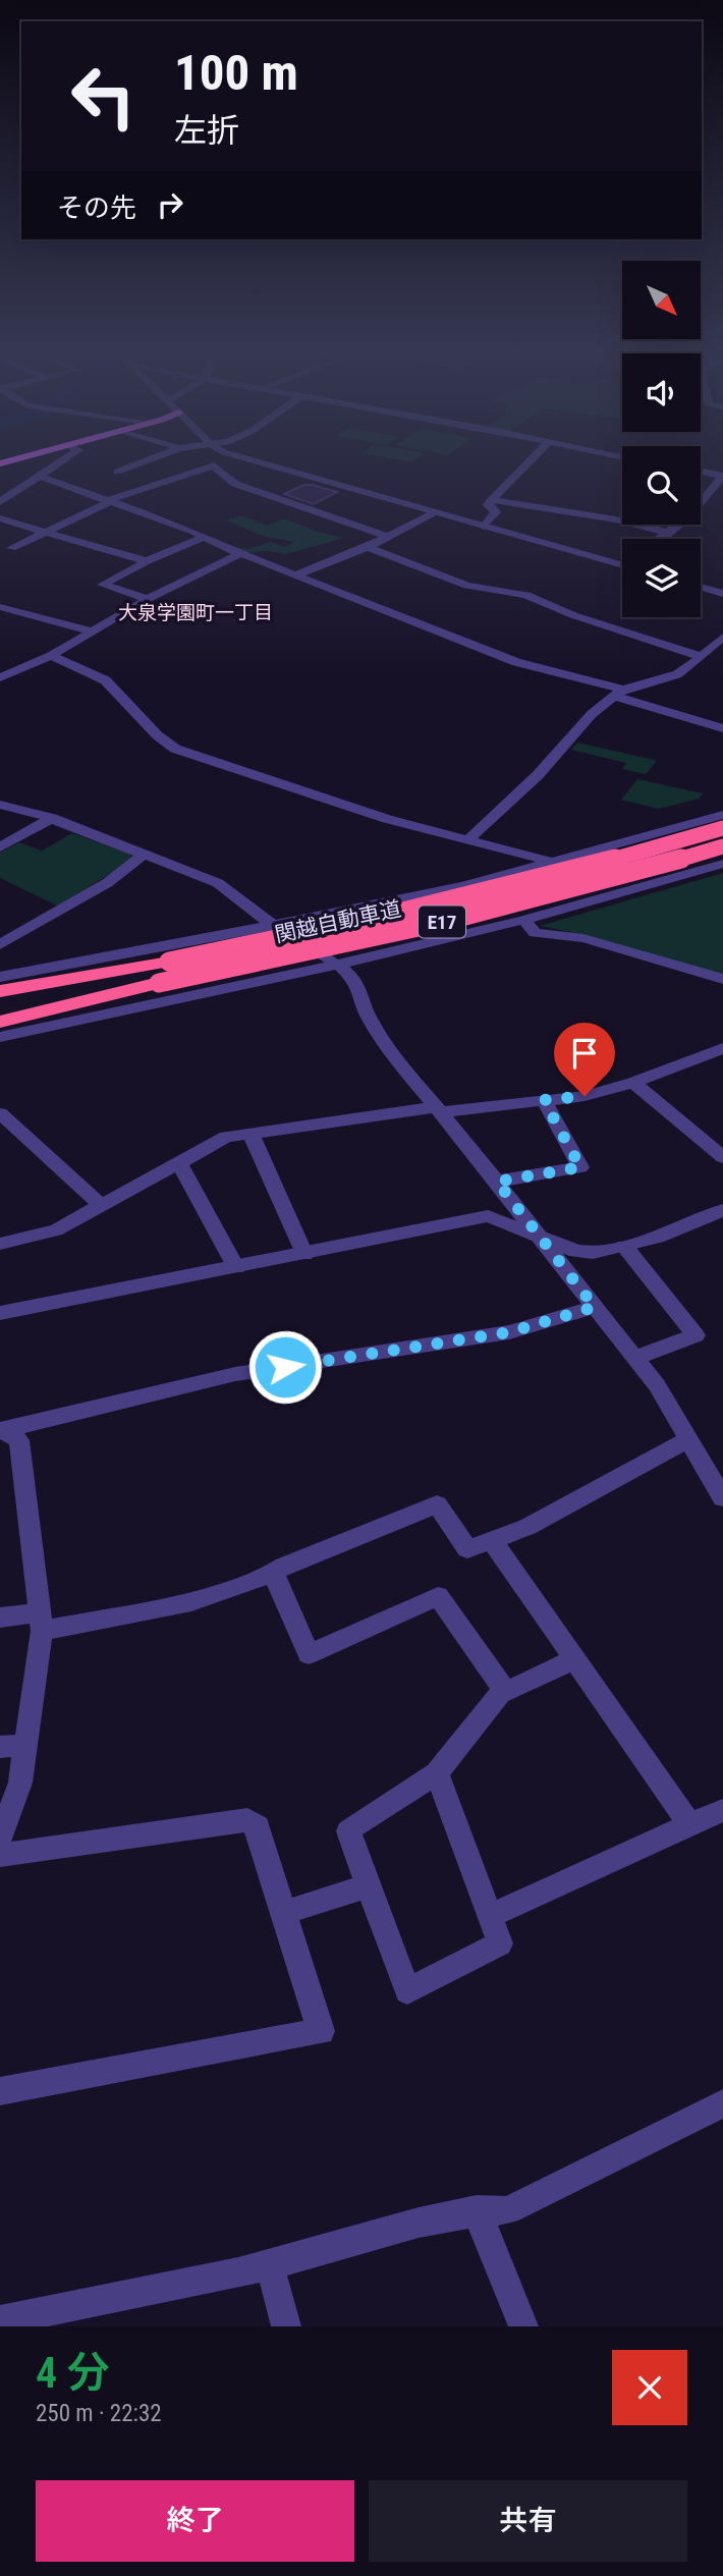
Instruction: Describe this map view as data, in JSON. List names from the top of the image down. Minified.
{"streets":{"highway":["関越自動車道","E17"]},"districts":["大泉学園町一丁目"],"north":"bottom right","page":{"turn":["100 m","左折"],"then":"その先","heading":["4 分","250 m · 22:32"],"buttons":["終了","共有"]}}
